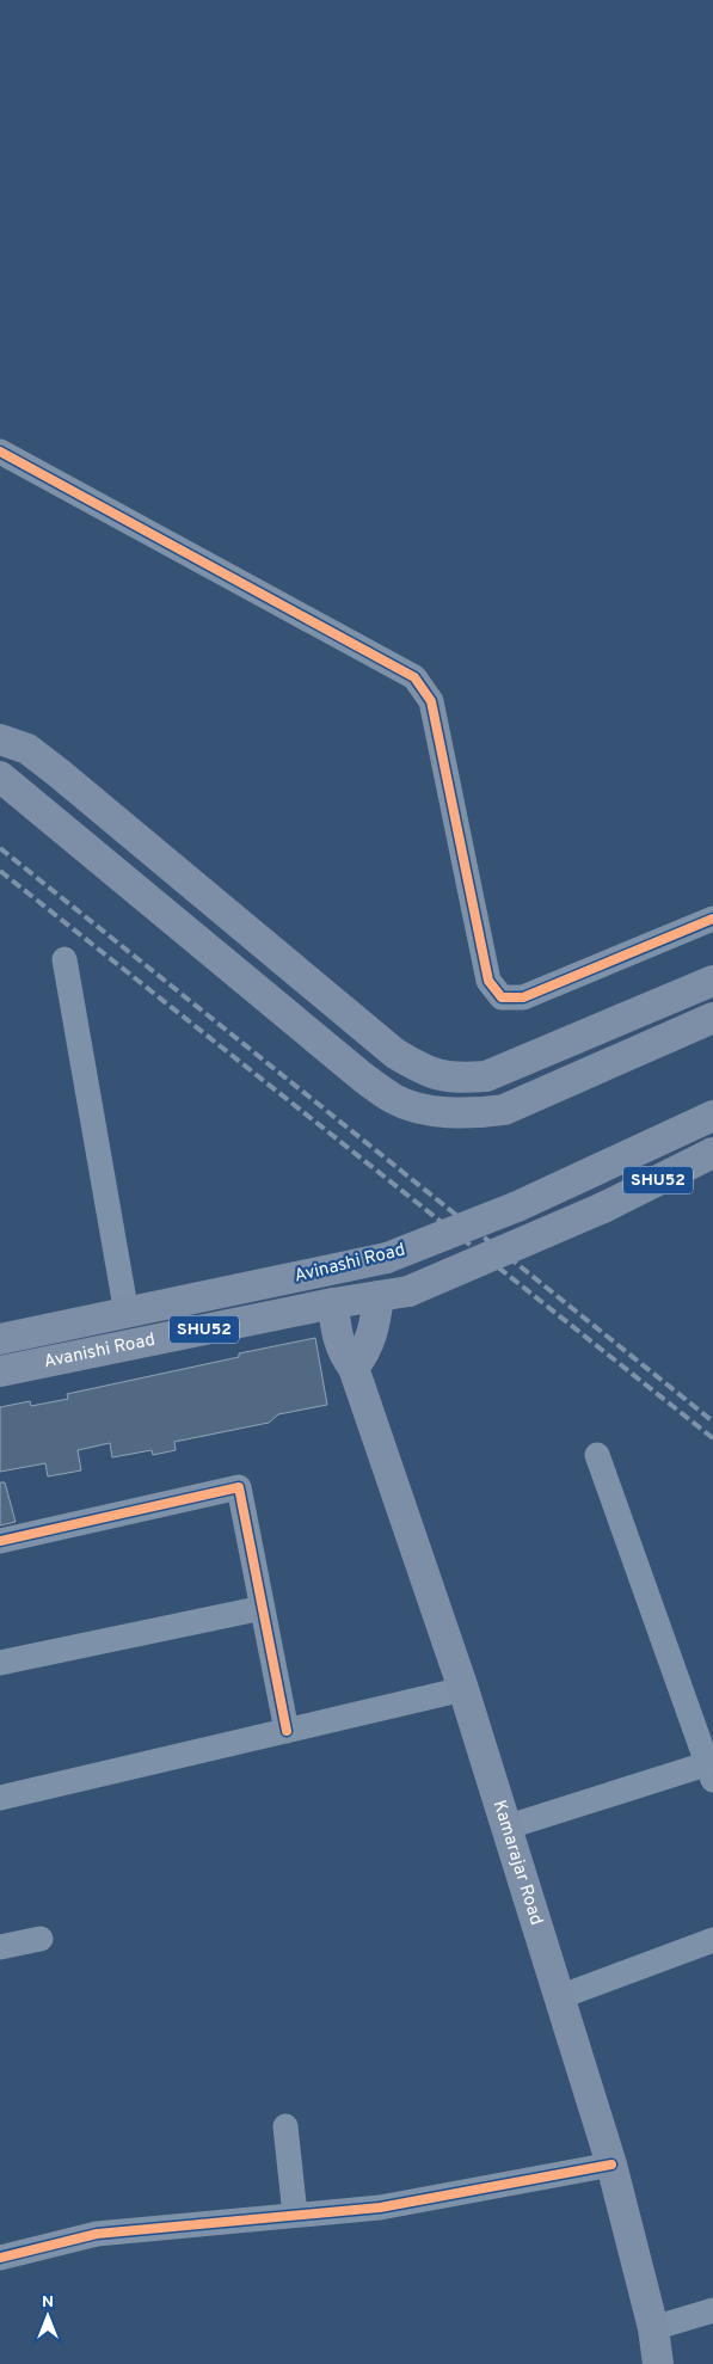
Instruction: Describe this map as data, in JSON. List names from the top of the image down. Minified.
{"streets":{"main road":["SHU52","Avinashi Road","Avanishi Road","Kamarajar Road"]},"crossings":[["Avanishi Road","Kamarajar Road"]],"north":"top"}
